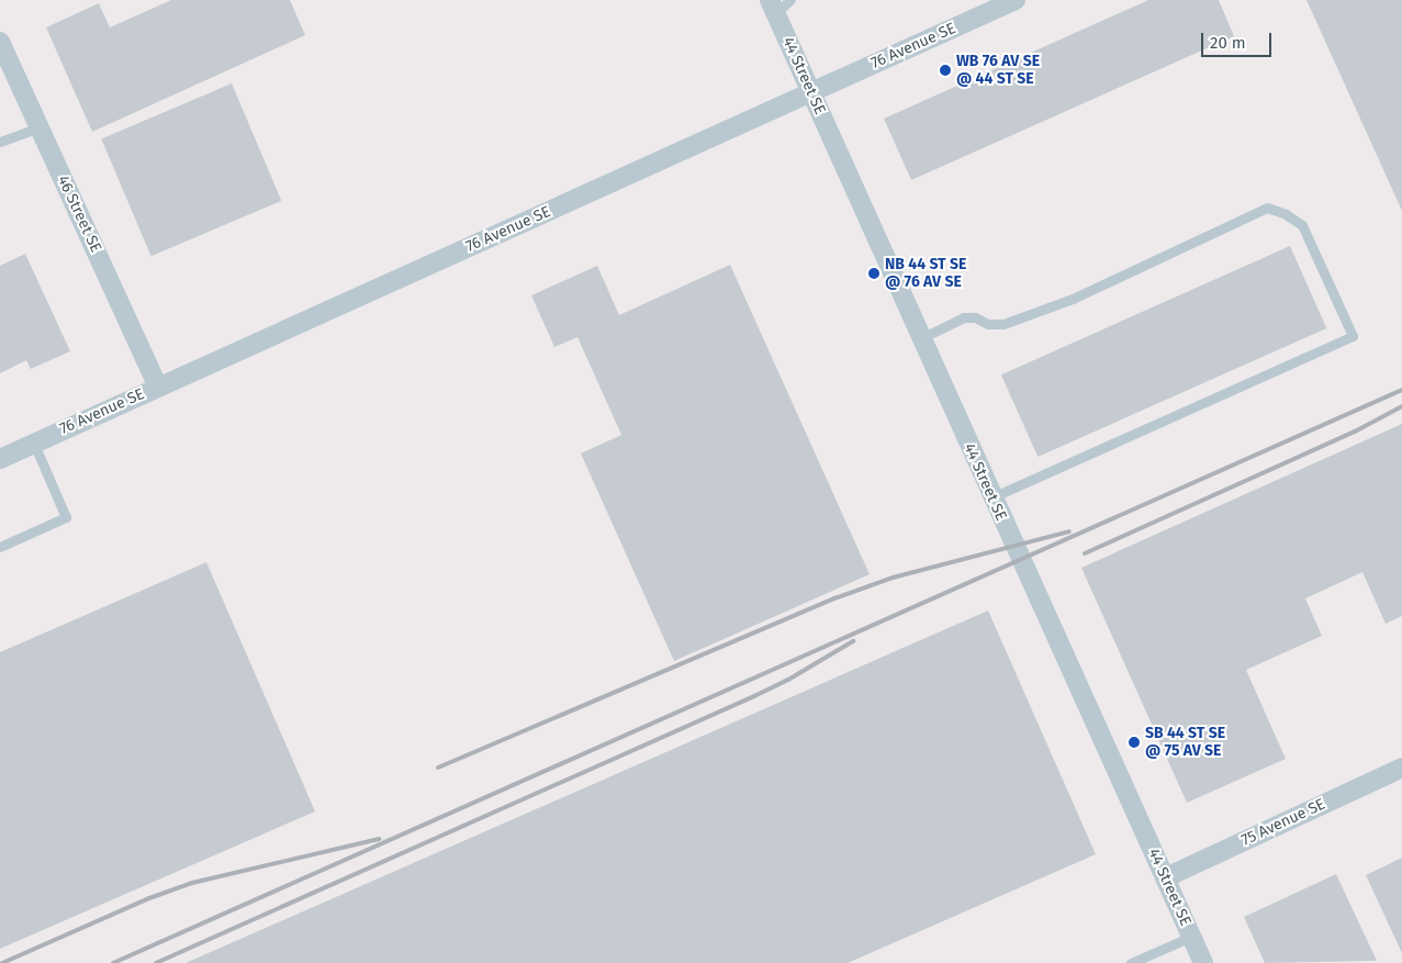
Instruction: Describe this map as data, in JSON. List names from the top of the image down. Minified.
{"streets":{"street":["76 Avenue SE","44 Street SE","46 Street SE","75 Avenue SE"]},"crossings":[["76 Avenue SE","44 Street SE"],["76 Avenue SE","46 Street SE"],["44 Street SE","75 Avenue SE"]],"places":["WB 76 AV SE @ 44 ST SE","NB 44 ST SE @ 76 AV SE","SB 44 ST SE @ 75 AV SE"],"scale_bar":"20 m"}
